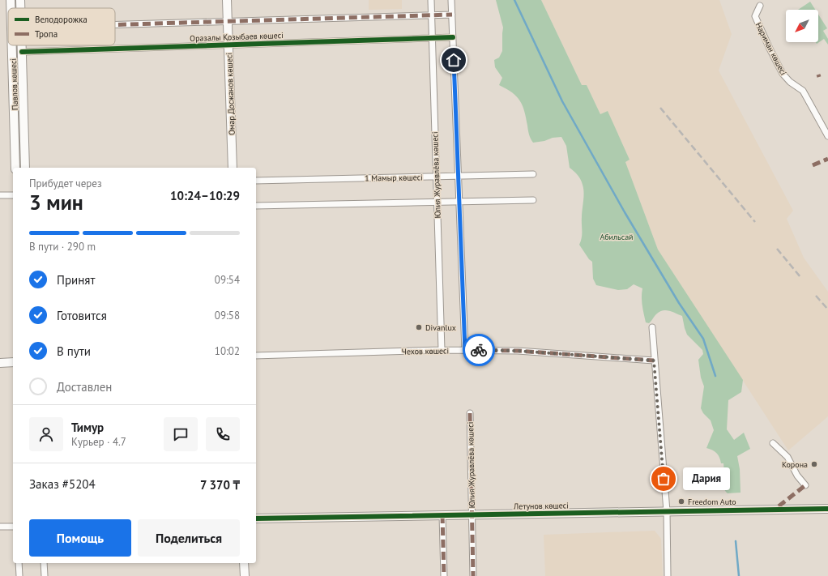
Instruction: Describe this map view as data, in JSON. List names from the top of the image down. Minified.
{"streets":{"street":["Оразалы Қозыбаев көшесі","Нариман көшесі","Павлов көшесі","Омар Досжанов көшесі","Юлия Журавлёва көшесі","1 Мамыр көшесі","Чехов көшесі","Летунов көшесі"]},"crossings":[["Оразалы Қозыбаев көшесі","Павлов көшесі"],["Оразалы Қозыбаев көшесі","Омар Досжанов көшесі"],["Оразалы Қозыбаев көшесі","Юлия Журавлёва көшесі"],["Юлия Журавлёва көшесі","1 Мамыр көшесі"],["Юлия Журавлёва көшесі","Чехов көшесі"],["Юлия Журавлёва көшесі","Летунов көшесі"]],"parks":["Абильсай"],"places":["Divanlux","Корона","Дария","Freedom Auto"],"legend":["Велодорожка","Тропа"],"north":"bottom left","page":{"heading":["3 мин","Прибудет через","10:24–10:29"],"panel":["Тимур","Курьер · 4.7","Заказ #5204","7 370 ₸"],"bar":"В пути · 290 m","list":[["Принят","09:54"],["Готовится","09:58"],["В пути","10:02"],"Доставлен"],"bubble":"Дария","buttons":["Помощь","Поделиться"]}}
